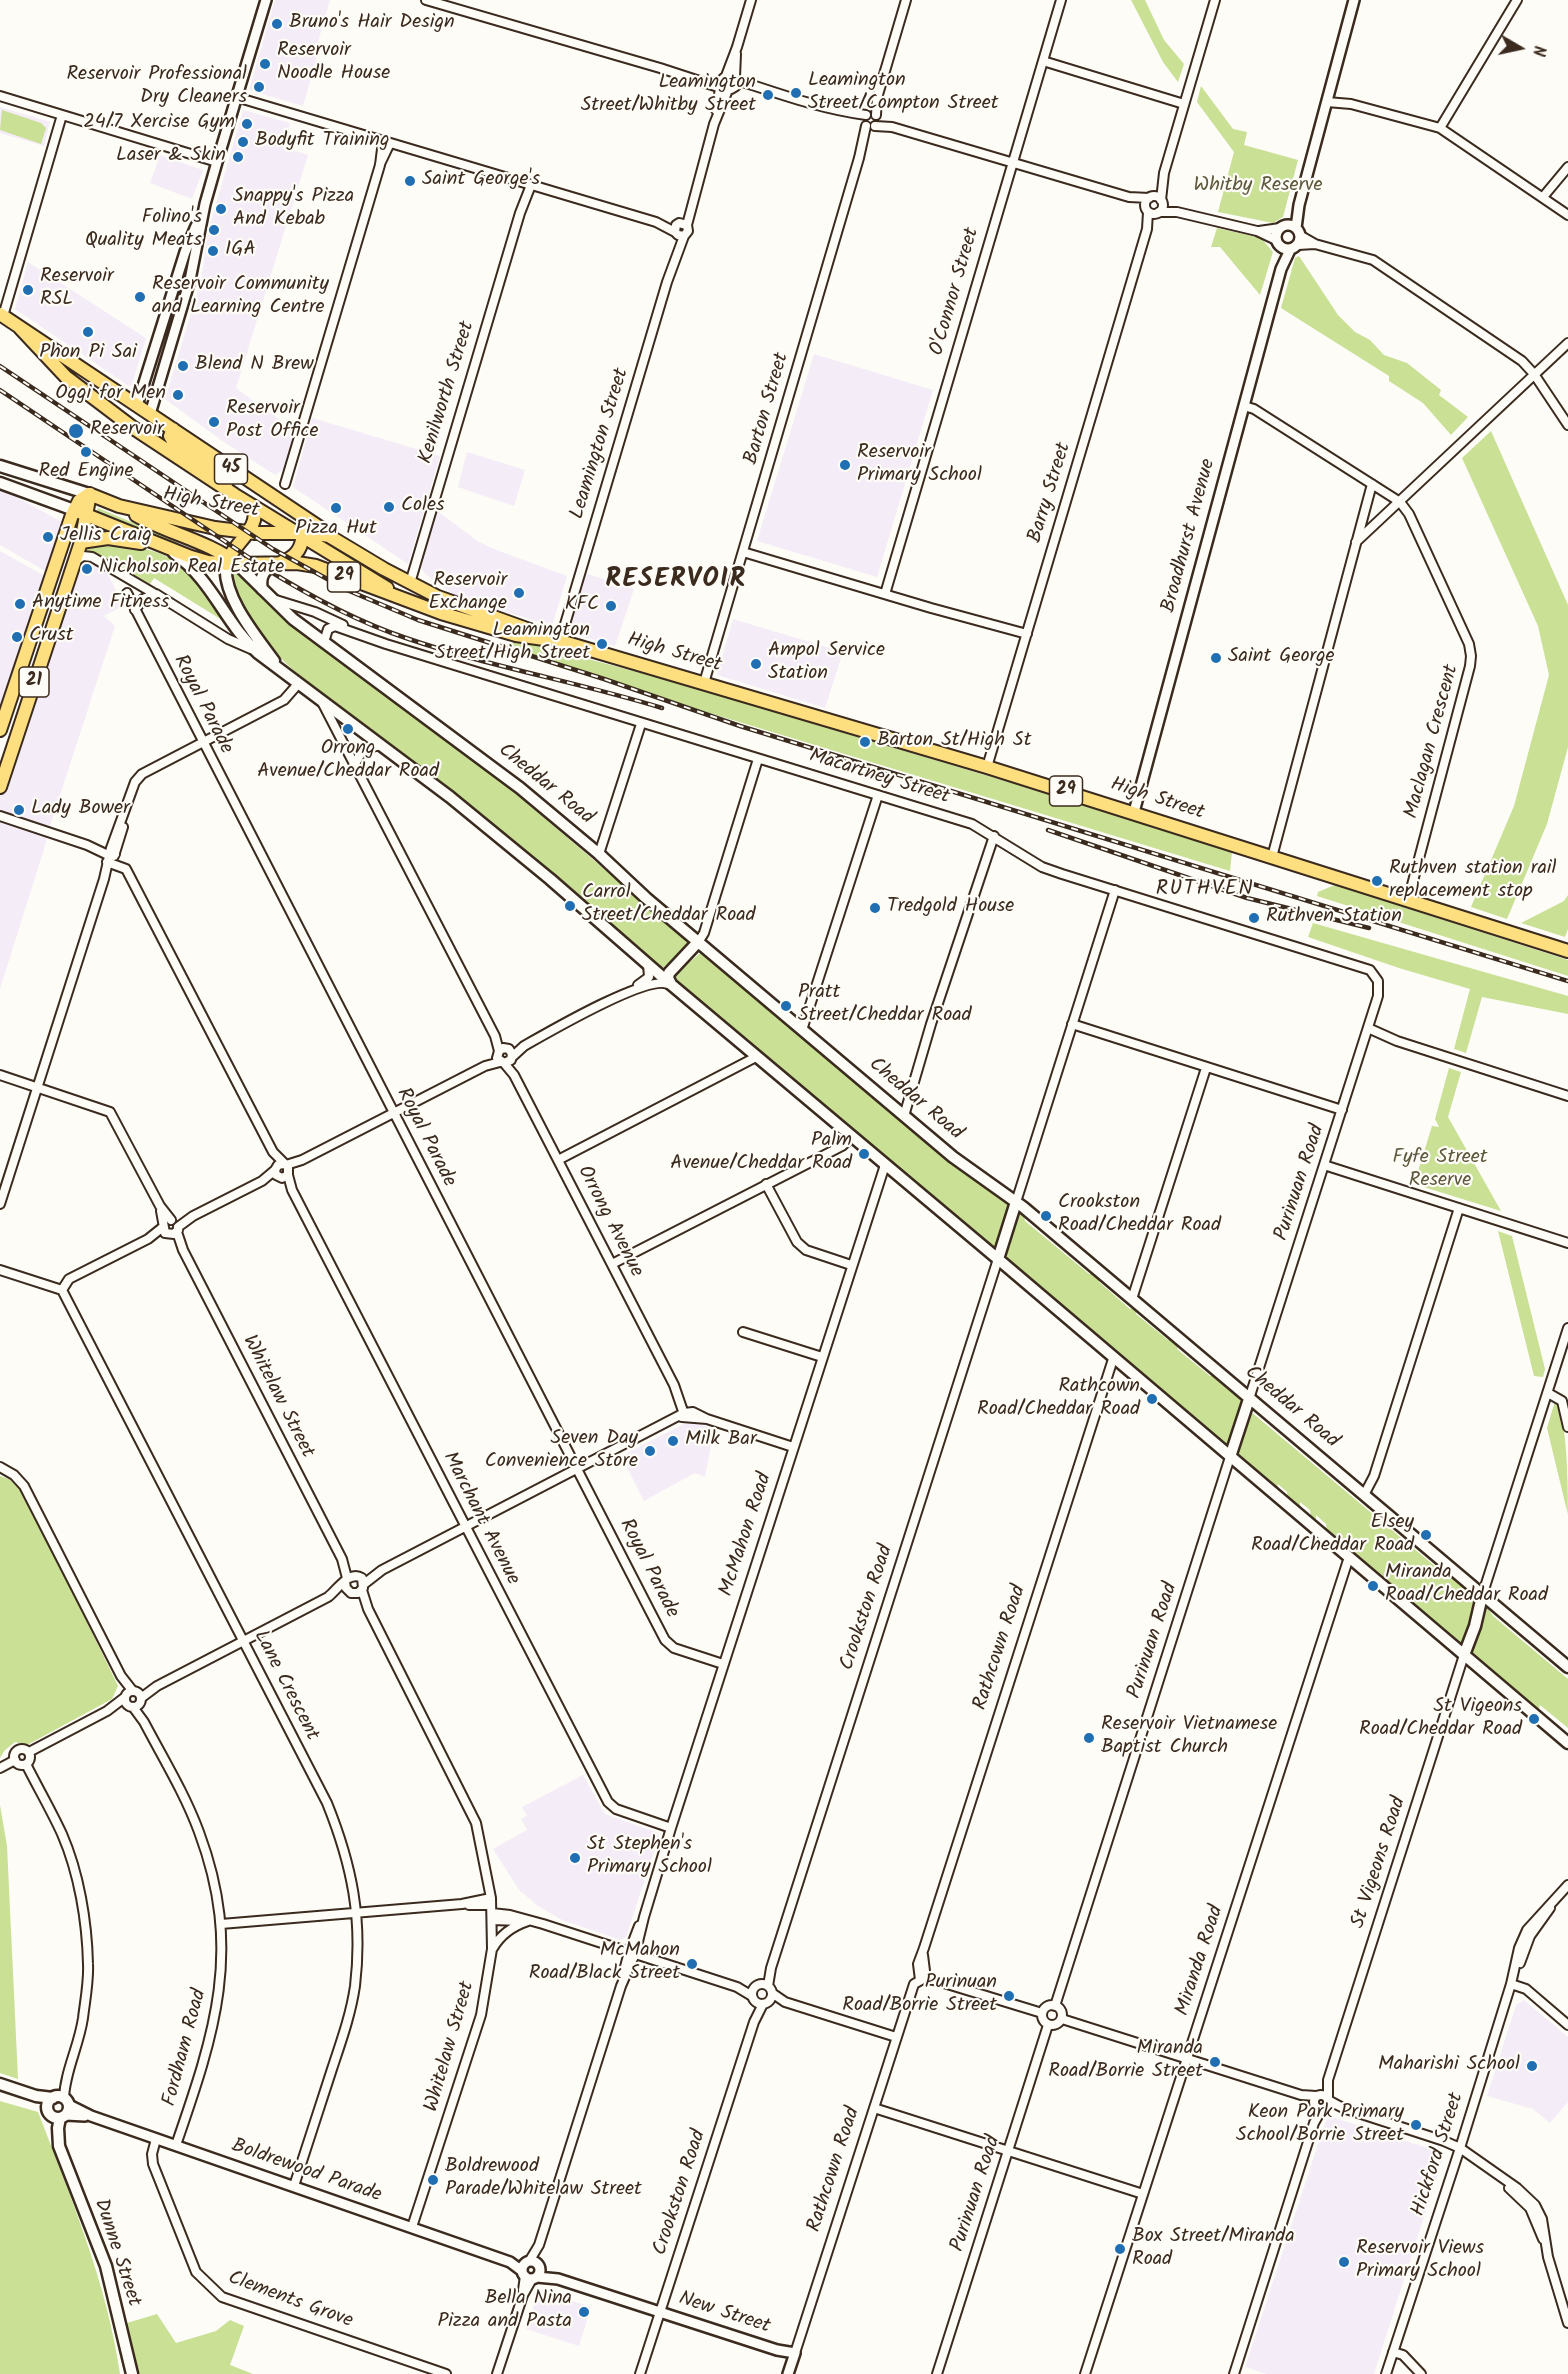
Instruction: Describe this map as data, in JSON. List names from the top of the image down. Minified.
{"streets":{"main road":["45","High Street","29","21","Cheddar Road","Boldrewood Parade","Dunne Street"],"street":["O'Connor Street","Kenilworth Street","Barton Street","Leamington Street","Barry Street","Broadhurst Avenue","Royal Parade","Maclagan Crescent","Macartney Street","Purinuan Road","Orrong Avenue","Whitelaw Street","Marchant Avenue","McMahon Road","Crookston Road","Rathcown Road","Lane Crescent","St Vigeons Road","Miranda Road","Fordham Road","Hickford Street","Clements Grove","New Street"]},"crossings":[["Kenilworth Street","High Street"],["Barton Street","High Street"],["Leamington Street","High Street"],["45","High Street"],["Barry Street","High Street"],["High Street","Broadhurst Avenue"],["High Street","21"],["High Street","Maclagan Crescent"],["High Street","Cheddar Road"],["Broadhurst Avenue","Maclagan Crescent"],["Royal Parade","McMahon Road"],["Macartney Street","Cheddar Road"],["Macartney Street","Purinuan Road"],["Cheddar Road","Purinuan Road"],["Whitelaw Street","Boldrewood Parade"],["Marchant Avenue","McMahon Road"],["McMahon Road","Boldrewood Parade"],["Crookston Road","Boldrewood Parade"],["Crookston Road","New Street"],["Rathcown Road","New Street"],["Lane Crescent","Boldrewood Parade"],["Fordham Road","Boldrewood Parade"],["Boldrewood Parade","Dunne Street"],["Boldrewood Parade","Clements Grove"],["Boldrewood Parade","New Street"]],"districts":["RESERVOIR","RUTHVEN"],"parks":["Whitby Reserve","Fyfe Street Reserve"],"places":["Bruno's Hair Design","Reservoir Noodle House","Reservoir Professional Dry Cleaners","Leamington Street/Compton Street","Leamington Street/Whitby Street","24/7 Xercise Gym","Bodyfit Training","Laser & Skin","Saint George's","Snappy's Pizza And Kebab","Folino's Quality Meats","IGA","Reservoir RSL","Reservoir Community and Learning Centre","Phon Pi Sai","Blend N Brew","Oggi for Men","Reservoir Post Office","Reservoir","Red Engine","Reservoir Primary School","Coles","Pizza Hut","Jellis Craig","Nicholson Real Estate","Reservoir Exchange","Anytime Fitness","KFC","Crust","Leamington Street/High Street","Saint George","Ampol Service Station","Orrong Avenue/Cheddar Road","Barton St/High St","Lady Bower","Ruthven station rail replacement stop","Carrol Street/Cheddar Road","Tredgold House","Ruthven Station","Pratt Street/Cheddar Road","Palm Avenue/Cheddar Road","Crookston Road/Cheddar Road","Rathcown Road/Cheddar Road","Milk Bar","Seven Day Convenience Store","Elsey Road/Cheddar Road","Miranda Road/Cheddar Road","St Vigeons Road/Cheddar Road","Reservoir Vietnamese Baptist Church","St Stephen's Primary School","McMahon Road/Black Street","Purinuan Road/Borrie Street","Miranda Road/Borrie Street","Maharishi School","Keon Park Primary School/Borrie Street","Boldrewood Parade/Whitelaw Street","Box Street/Miranda Road","Reservoir Views Primary School","Bella Nina Pizza and Pasta"],"north":"right"}
